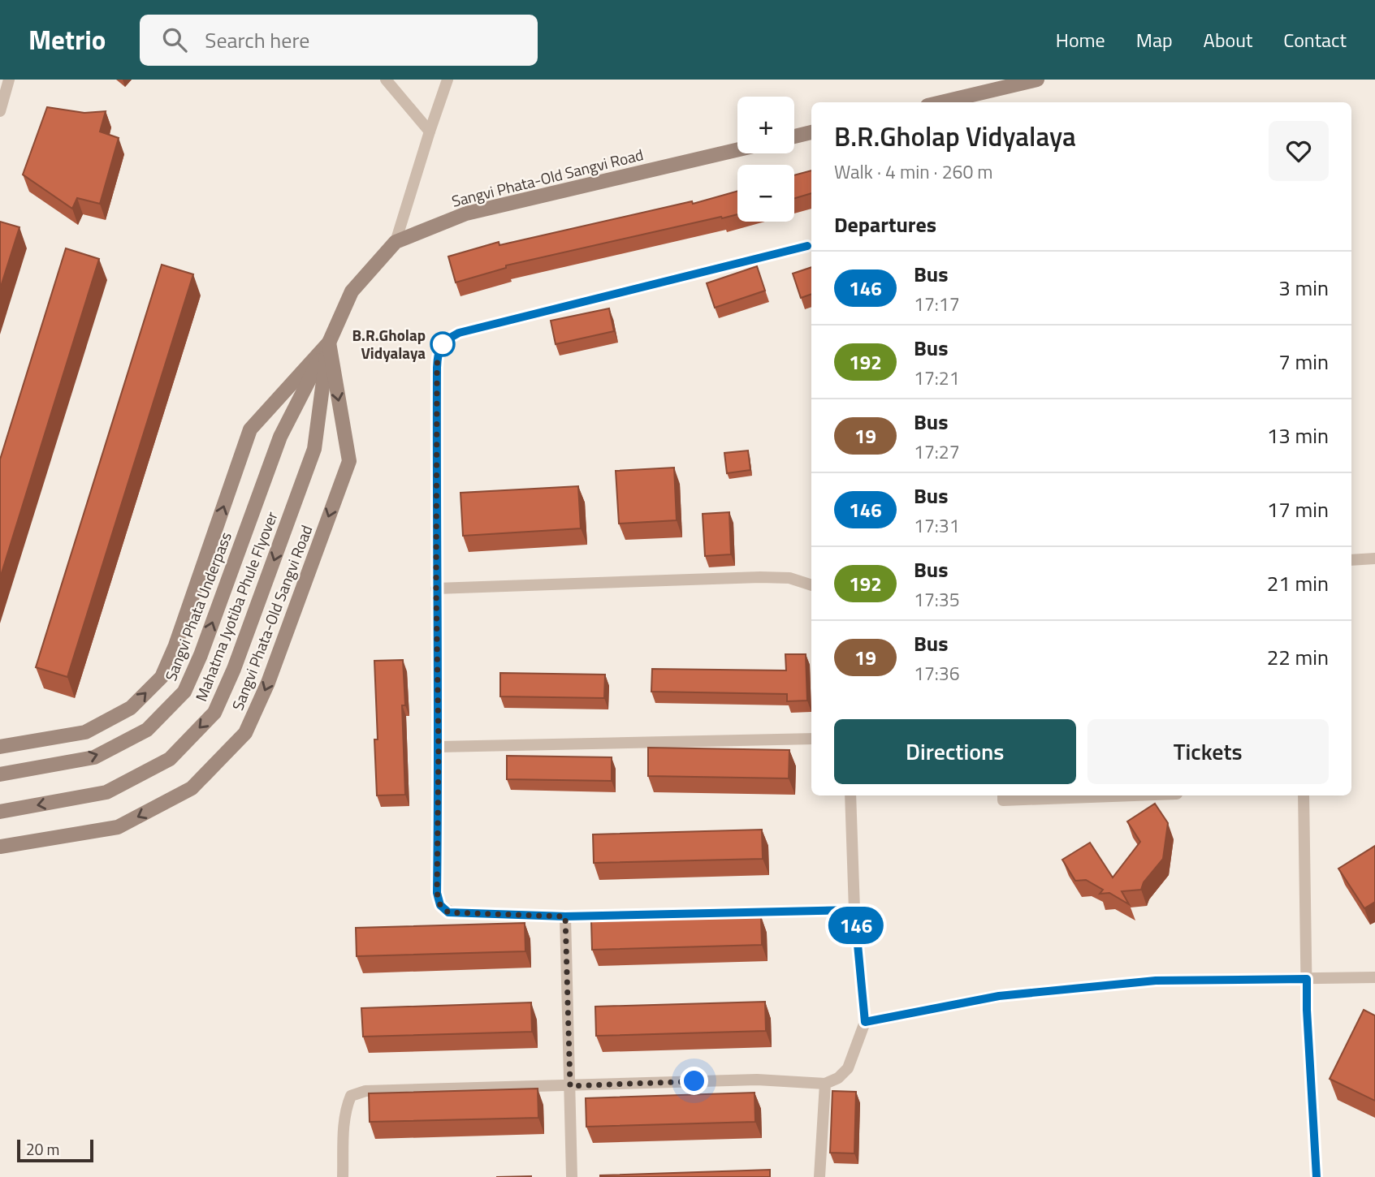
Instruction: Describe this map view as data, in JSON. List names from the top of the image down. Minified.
{"streets":{"main road":["Sangvi Phata-Old Sangvi Road","Sangvi Phata Underpass","Mahatma Jyotiba Phule Flyover"]},"crossings":[["Sangvi Phata-Old Sangvi Road","Sangvi Phata Underpass"],["Sangvi Phata-Old Sangvi Road","Mahatma Jyotiba Phule Flyover"],["Sangvi Phata Underpass","Mahatma Jyotiba Phule Flyover"]],"one_way":["Sangvi Phata Underpass","Mahatma Jyotiba Phule Flyover"],"places":["B.R.Gholap Vidyalaya"],"lines":["bus line 146"],"scale_bar":"20 m","page":{"header":"Metrio","search":"Search here","nav":["Home","Map","About","Contact"],"on_map":"146","map_buttons":["+","−"],"heading":[["B.R.Gholap Vidyalaya","Walk · 4 min · 260 m"],"Departures"],"list":[{"mark":"146","name":"Bus","note":"17:17","value":"3 min"},{"mark":"192","name":"Bus","note":"17:21","value":"7 min"},{"mark":"19","name":"Bus","note":"17:27","value":"13 min"},{"mark":"146","name":"Bus","note":"17:31","value":"17 min"},{"mark":"192","name":"Bus","note":"17:35","value":"21 min"},{"mark":"19","name":"Bus","note":"17:36","value":"22 min"}],"buttons":["Directions","Tickets"],"scale":"20 m"}}
